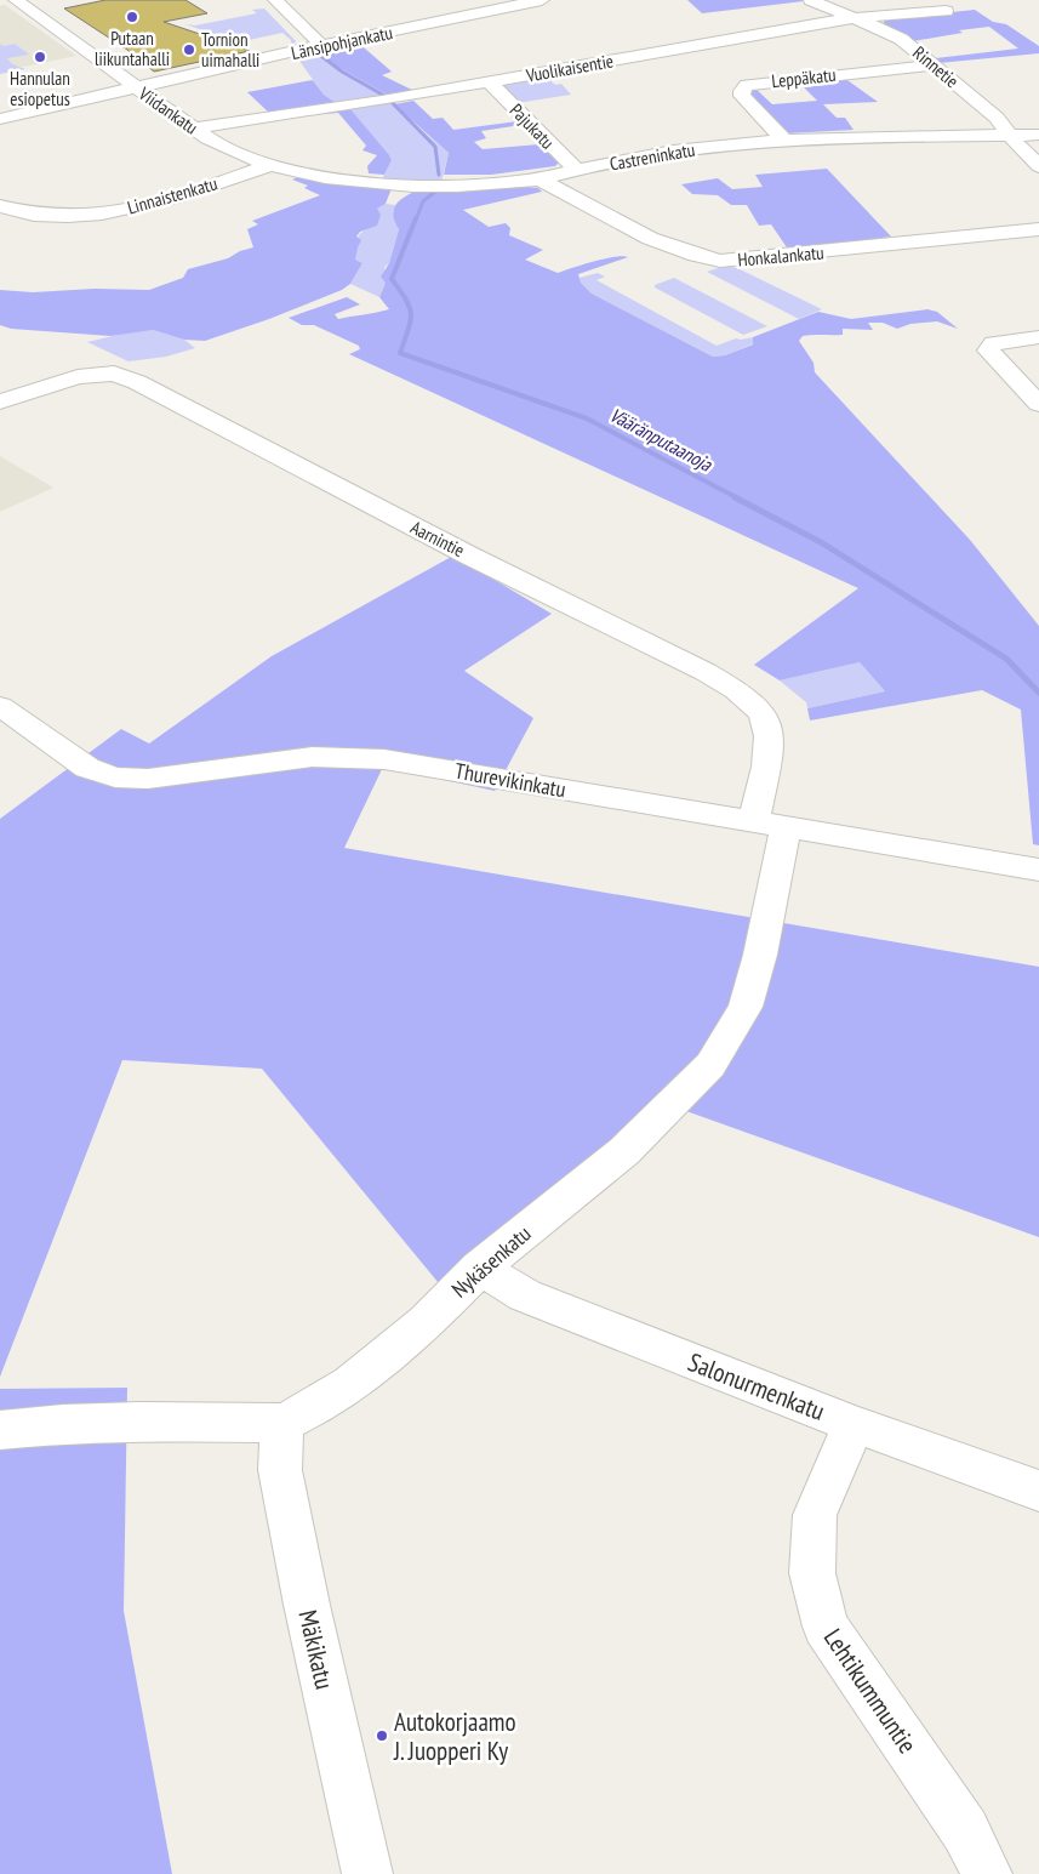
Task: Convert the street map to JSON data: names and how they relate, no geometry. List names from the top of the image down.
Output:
{
  "streets": {
    "street": [
      "Länsipohjankatu",
      "Rinnetie",
      "Vuolikaisentie",
      "Leppäkatu",
      "Viidankatu",
      "Pajukatu",
      "Castreninkatu",
      "Linnaistenkatu",
      "Honkalankatu",
      "Aarnintie",
      "Thurevikinkatu",
      "Nykäsenkatu",
      "Salonurmenkatu",
      "Mäkikatu",
      "Lehtikummuntie"
    ]
  },
  "crossings": [
    ["Länsipohjankatu", "Viidankatu"],
    ["Rinnetie", "Vuolikaisentie"],
    ["Rinnetie", "Leppäkatu"],
    ["Rinnetie", "Castreninkatu"],
    ["Vuolikaisentie", "Viidankatu"],
    ["Vuolikaisentie", "Pajukatu"],
    ["Leppäkatu", "Castreninkatu"],
    ["Viidankatu", "Castreninkatu"],
    ["Viidankatu", "Linnaistenkatu"],
    ["Pajukatu", "Castreninkatu"],
    ["Castreninkatu", "Linnaistenkatu"],
    ["Castreninkatu", "Honkalankatu"],
    ["Aarnintie", "Thurevikinkatu"],
    ["Aarnintie", "Nykäsenkatu"],
    ["Thurevikinkatu", "Nykäsenkatu"],
    ["Nykäsenkatu", "Salonurmenkatu"],
    ["Nykäsenkatu", "Mäkikatu"],
    ["Salonurmenkatu", "Lehtikummuntie"]
  ],
  "water": ["Vääränputaanoja"],
  "places": [
    "Putaan liikuntahalli",
    "Tornion uimahalli",
    "Hannulan esiopetus",
    "Autokorjaamo J. Juopperi Ky"
  ]
}
